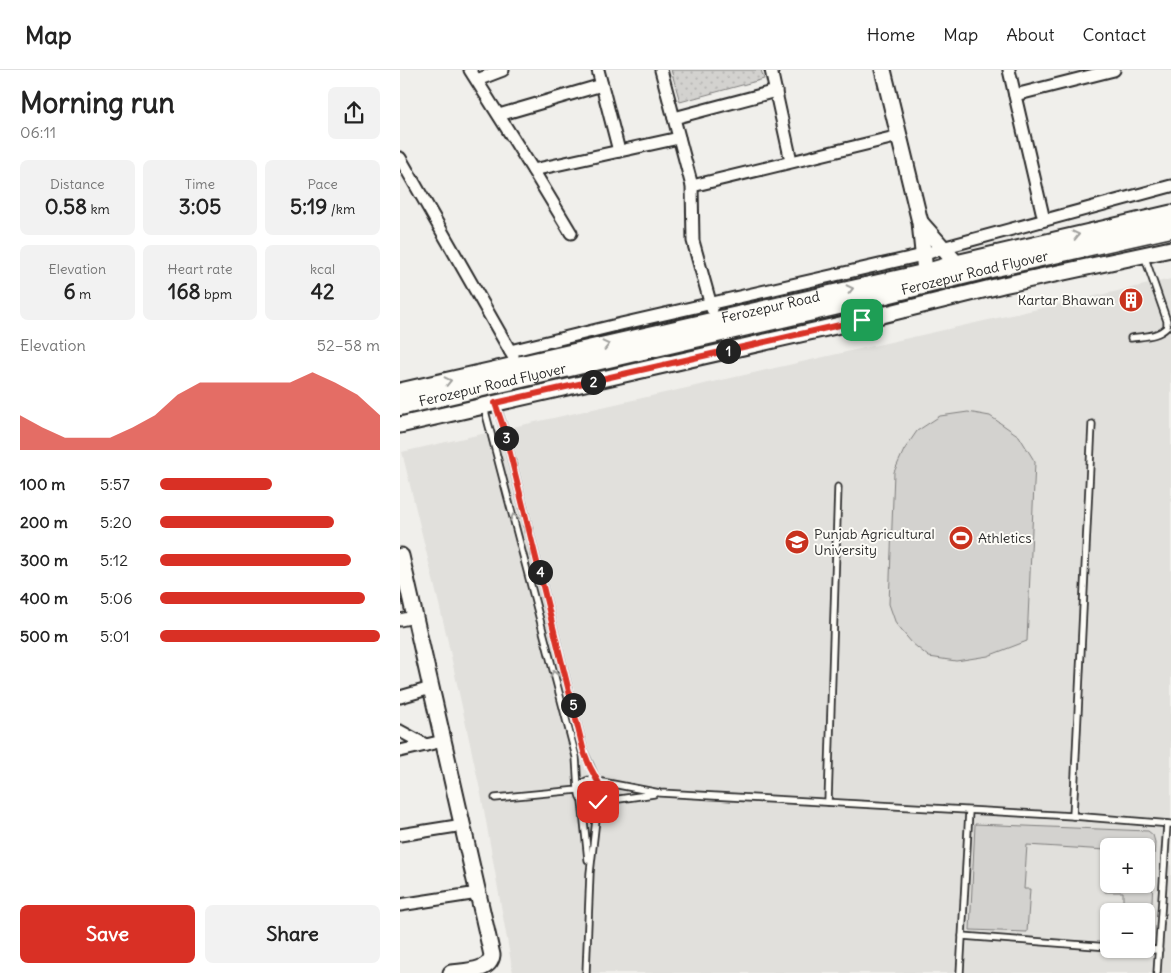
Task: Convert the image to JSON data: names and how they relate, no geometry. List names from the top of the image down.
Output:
{
  "streets": {
    "main road": ["Ferozepur Road Flyover", "Ferozepur Road"]
  },
  "places": {
    "building": ["Kartar Bhawan"],
    "sports": ["Athletics"],
    "school or university": ["Punjab Agricultural University"]
  },
  "page": {
    "header": "Map",
    "nav": [
      "Home",
      "Map",
      "About",
      "Contact"
    ],
    "heading": ["Morning run", "06:11"],
    "stats": [
      ["Distance", "0.58 km"],
      ["Time", "3:05"],
      ["Pace", "5:19 /km"],
      ["Elevation", "6 m"],
      ["Heart rate", "168 bpm"],
      ["kcal", "42"]
    ],
    "chart": ["Elevation", "52–58 m"],
    "pins": [
      "1",
      "2",
      "3",
      "4",
      "5"
    ],
    "list": [
      {
        "name": "100 m",
        "note": "5:57"
      },
      {
        "name": "200 m",
        "note": "5:20"
      },
      {
        "name": "300 m",
        "note": "5:12"
      },
      {
        "name": "400 m",
        "note": "5:06"
      },
      {
        "name": "500 m",
        "note": "5:01"
      }
    ],
    "map_buttons": ["+", "−"],
    "buttons": ["Save", "Share"]
  }
}
